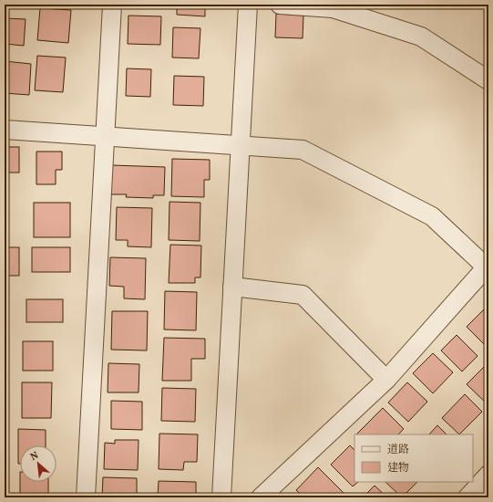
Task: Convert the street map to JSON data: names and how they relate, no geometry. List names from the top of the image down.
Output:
{
  "legend": ["道路", "建物"],
  "north": "top left"
}
